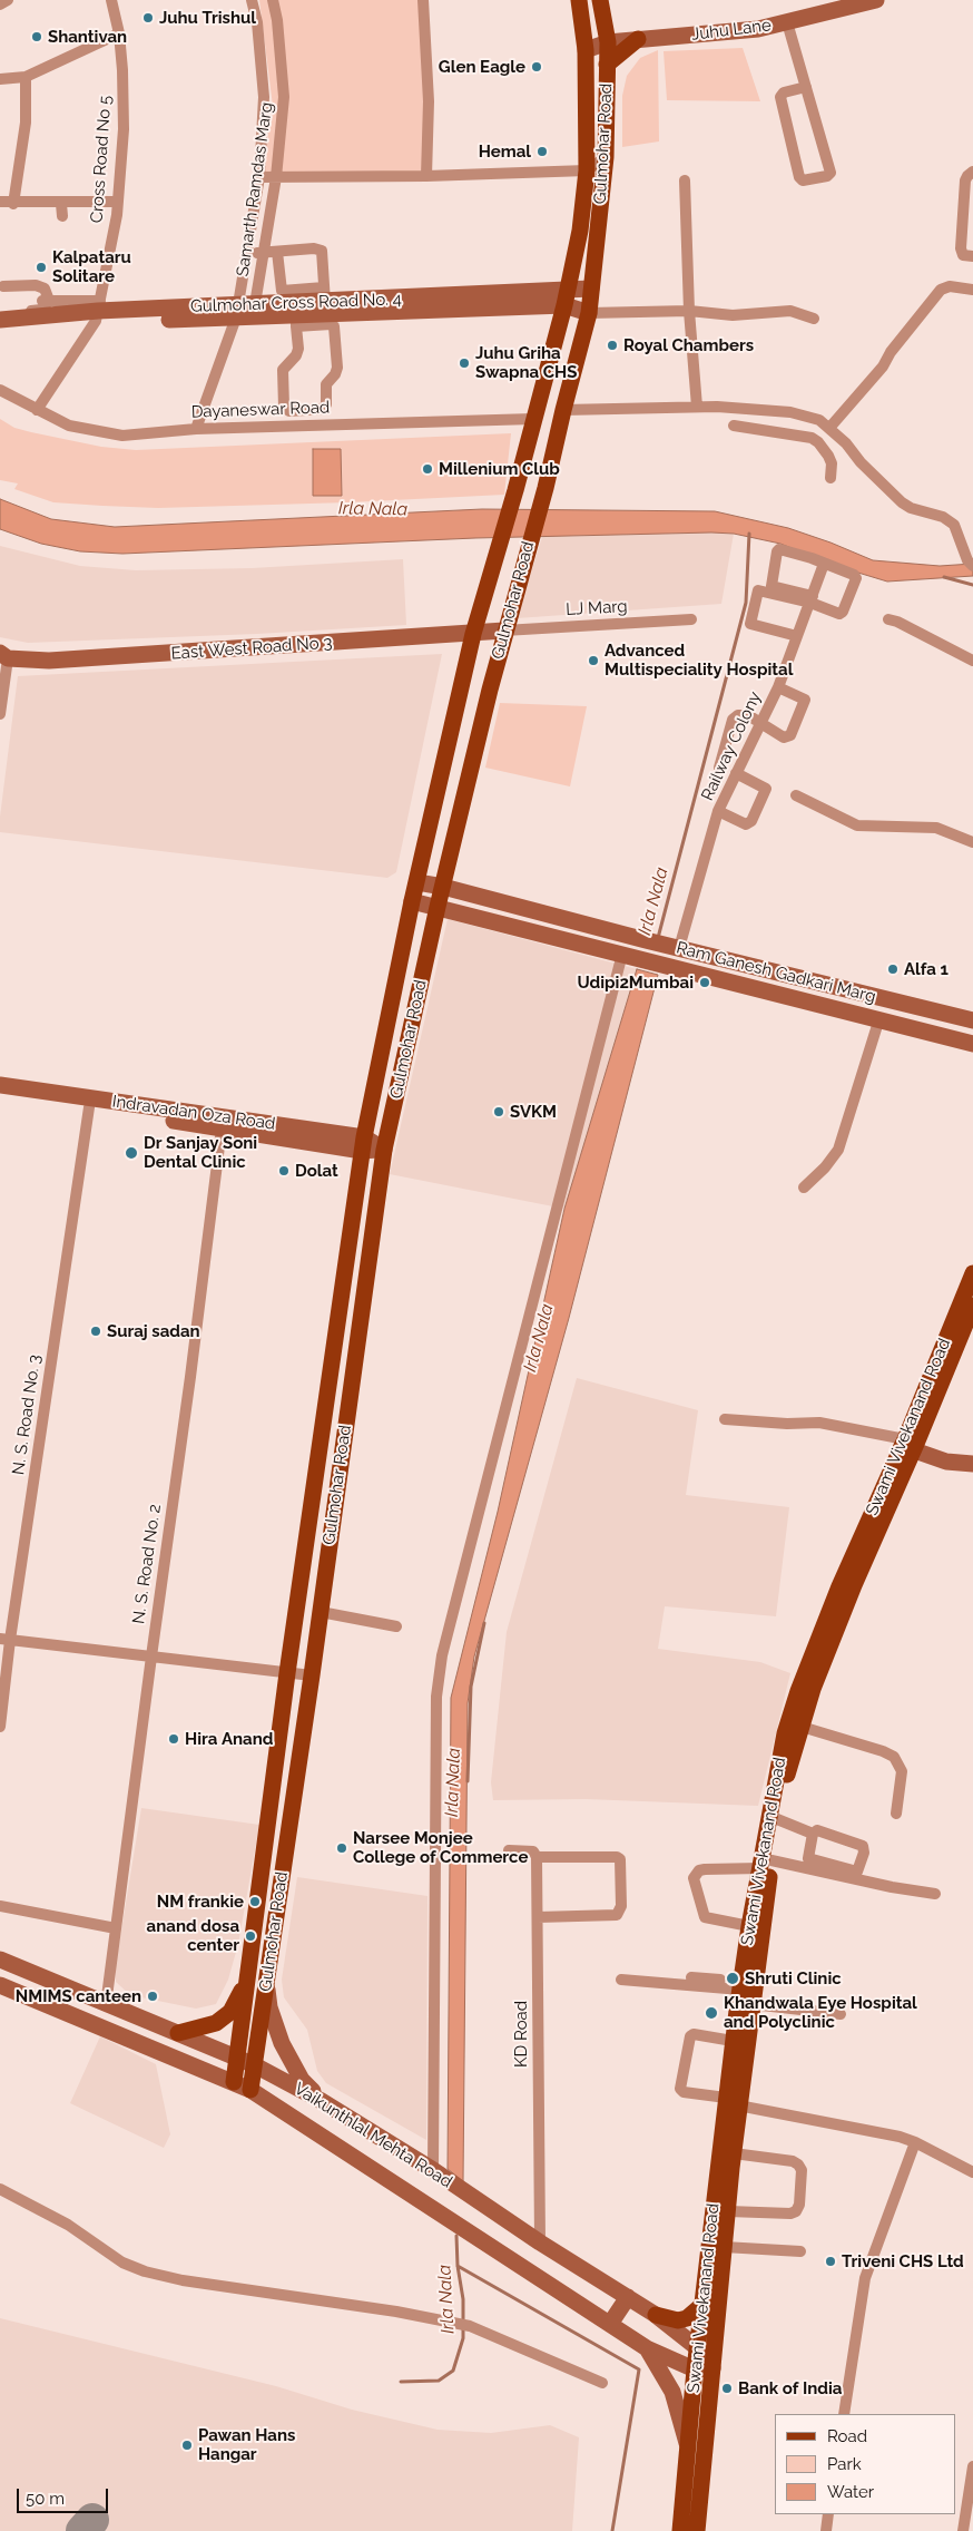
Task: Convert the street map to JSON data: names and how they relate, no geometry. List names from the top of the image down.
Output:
{
  "streets": {
    "main road": ["Gulmohar Road", "Swami Vivekanand Road"],
    "street": [
      "Juhu Lane",
      "Cross Road No 5",
      "Samarth Ramdas Marg",
      "Gulmohar Cross Road No. 4",
      "Dayaneswar Road",
      "LJ Marg",
      "East West Road No 3",
      "Railway Colony",
      "Ram Ganesh Gadkari Marg",
      "Indravadan Oza Road",
      "N. S. Road No. 3",
      "N. S. Road No. 2",
      "KD Road",
      "Vaikunthlal Mehta Road"
    ]
  },
  "crossings": [
    ["Juhu Lane", "Gulmohar Road"],
    ["Gulmohar Road", "Gulmohar Cross Road No. 4"],
    ["Gulmohar Road", "Dayaneswar Road"],
    ["Gulmohar Road", "LJ Marg"],
    ["Gulmohar Road", "East West Road No 3"],
    ["Gulmohar Road", "Ram Ganesh Gadkari Marg"],
    ["Gulmohar Road", "Indravadan Oza Road"],
    ["Gulmohar Road", "Vaikunthlal Mehta Road"],
    ["Cross Road No 5", "Gulmohar Cross Road No. 4"],
    ["Samarth Ramdas Marg", "Gulmohar Cross Road No. 4"],
    ["LJ Marg", "East West Road No 3"],
    ["Railway Colony", "Ram Ganesh Gadkari Marg"],
    ["Indravadan Oza Road", "N. S. Road No. 3"],
    ["Indravadan Oza Road", "N. S. Road No. 2"],
    ["Swami Vivekanand Road", "Vaikunthlal Mehta Road"],
    ["N. S. Road No. 2", "Vaikunthlal Mehta Road"],
    ["KD Road", "Vaikunthlal Mehta Road"]
  ],
  "water": ["Irla Nala"],
  "places": [
    "Juhu Trishul",
    "Shantivan",
    "Glen Eagle",
    "Hemal",
    "Kalpataru Solitare",
    "Royal Chambers",
    "Juhu Griha Swapna CHS",
    "Millenium Club",
    "Advanced Multispeciality Hospital",
    "Alfa 1",
    "Udipi2Mumbai",
    "SVKM",
    "Dr Sanjay Soni Dental Clinic",
    "Dolat",
    "Suraj sadan",
    "Hira Anand",
    "Narsee Monjee College of Commerce",
    "NM frankie",
    "anand dosa center",
    "Shruti Clinic",
    "NMIMS canteen",
    "Khandwala Eye Hospital and Polyclinic",
    "Triveni CHS Ltd",
    "Bank of India",
    "Pawan Hans Hangar"
  ],
  "legend": ["Road", "Park", "Water"],
  "scale_bar": "50 m"
}
